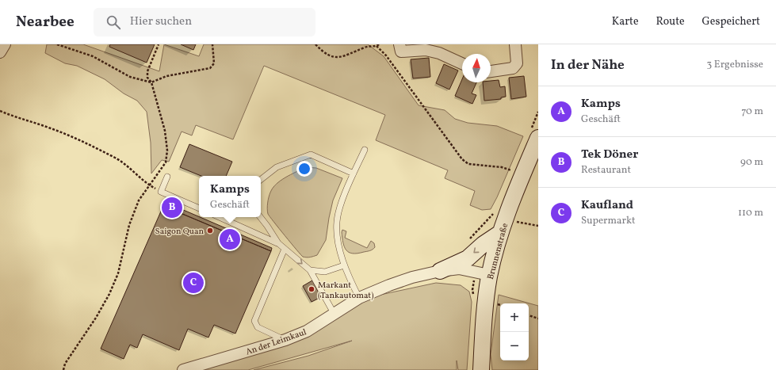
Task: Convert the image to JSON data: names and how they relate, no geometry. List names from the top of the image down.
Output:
{
  "streets": {
    "main road": ["Brunnenstraße"],
    "street": ["An der Leimkaul"]
  },
  "crossings": [
    ["Brunnenstraße", "An der Leimkaul"]
  ],
  "places": ["Saigon Quan", "Markant (Tankautomat)"],
  "north": "top",
  "page": {
    "header": "Nearbee",
    "search": "Hier suchen",
    "nav": ["Karte", "Route", "Gespeichert"],
    "heading": ["In der Nähe", "3 Ergebnisse"],
    "list": [
      {
        "mark": "A",
        "name": "Kamps",
        "note": "Geschäft",
        "value": "70 m"
      },
      {
        "mark": "B",
        "name": "Tek Döner",
        "note": "Restaurant",
        "value": "90 m"
      },
      {
        "mark": "C",
        "name": "Kaufland",
        "note": "Supermarkt",
        "value": "110 m"
      }
    ],
    "popup": ["Kamps", "Geschäft"],
    "pins": ["B", "A", "C"],
    "map_buttons": ["+", "−"]
  }
}
